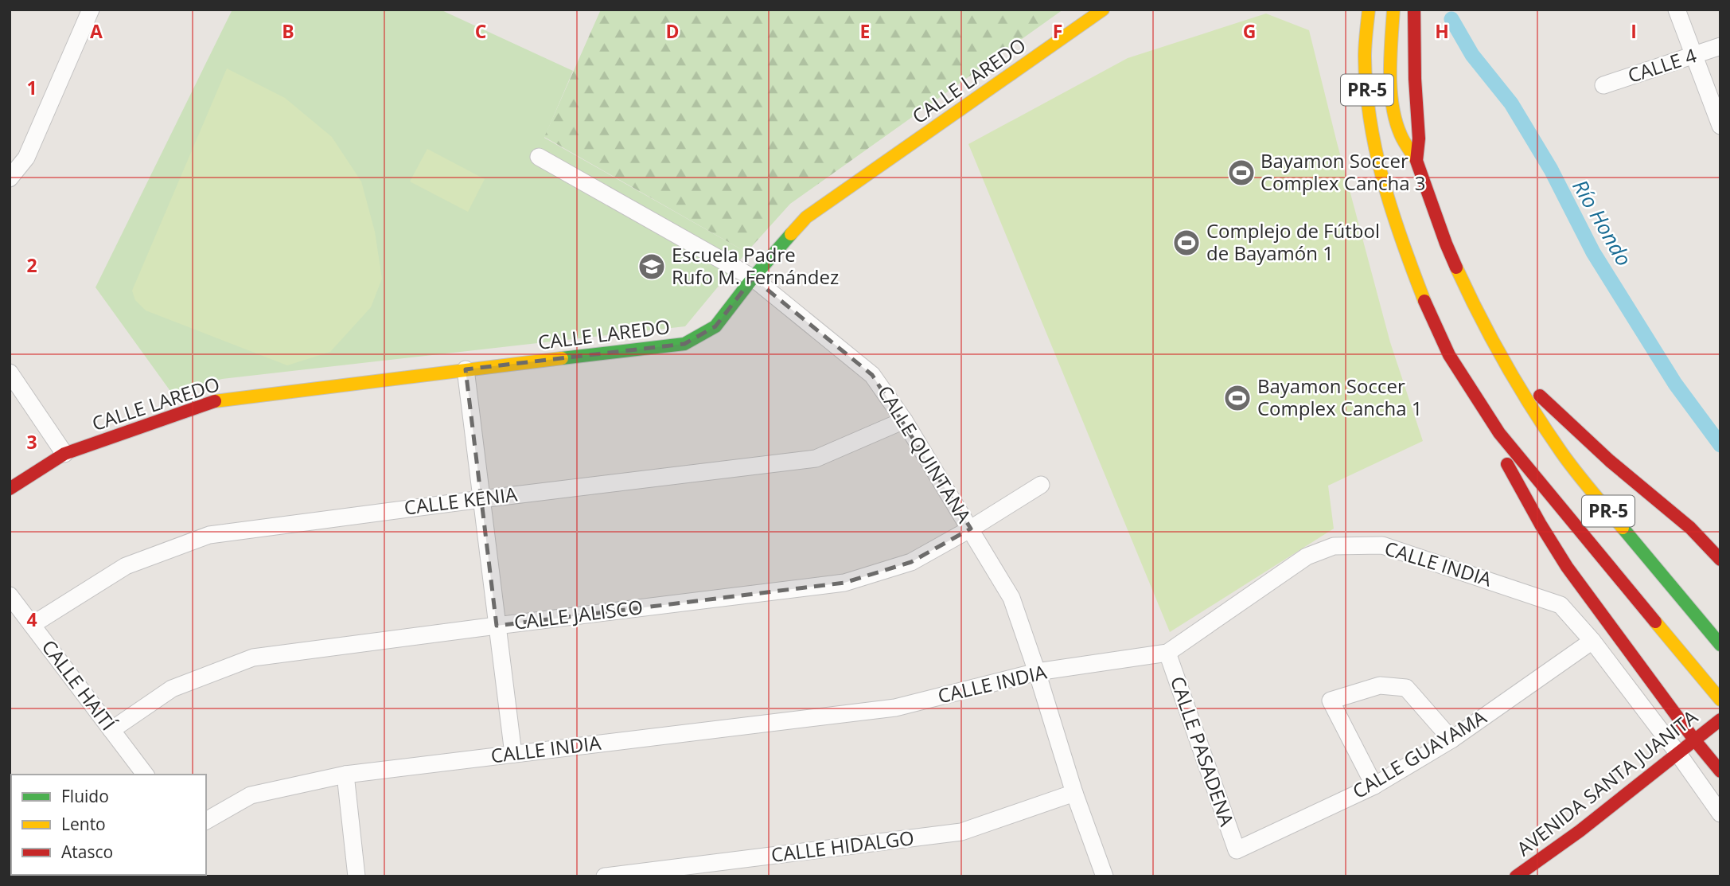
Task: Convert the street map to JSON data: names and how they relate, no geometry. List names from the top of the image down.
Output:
{
  "streets": {
    "main road": ["CALLE LAREDO", "PR-5", "AVENIDA SANTA JUANITA"],
    "street": [
      "CALLE 4",
      "CALLE QUINTANA",
      "CALLE KENIA",
      "CALLE INDIA",
      "CALLE JALISCO",
      "CALLE HAITÍ",
      "CALLE PASADENA",
      "CALLE GUAYAMA",
      "CALLE HIDALGO"
    ]
  },
  "crossings": [
    ["CALLE LAREDO", "CALLE QUINTANA"],
    ["CALLE QUINTANA", "CALLE KENIA"],
    ["CALLE QUINTANA", "CALLE INDIA"],
    ["CALLE QUINTANA", "CALLE JALISCO"],
    ["CALLE QUINTANA", "CALLE HIDALGO"],
    ["CALLE KENIA", "CALLE HAITÍ"],
    ["CALLE INDIA", "CALLE PASADENA"],
    ["CALLE INDIA", "CALLE GUAYAMA"],
    ["CALLE INDIA", "AVENIDA SANTA JUANITA"],
    ["CALLE JALISCO", "CALLE HAITÍ"],
    ["CALLE PASADENA", "CALLE GUAYAMA"]
  ],
  "water": ["Río Hondo"],
  "places": {
    "sports": ["Bayamon Soccer Complex Cancha 3", "Complejo de Fútbol de Bayamón 1", "Bayamon Soccer Complex Cancha 1"],
    "school or university": ["Escuela Padre Rufo M. Fernández"]
  },
  "legend": ["Fluido", "Lento", "Atasco"],
  "grid": {
    "columns": [
      "A",
      "B",
      "C",
      "D",
      "E",
      "F",
      "G",
      "H",
      "I"
    ],
    "rows": [
      "1",
      "2",
      "3",
      "4"
    ]
  }
}
